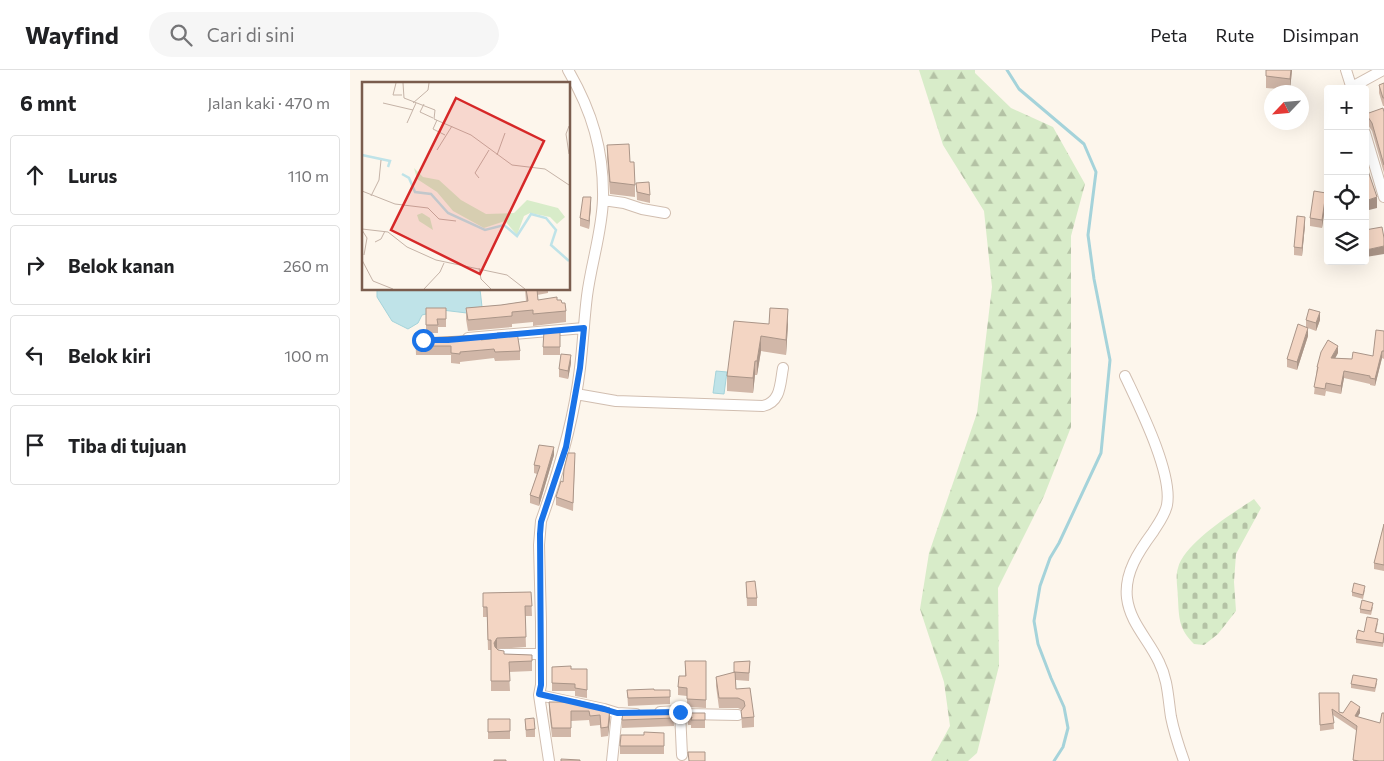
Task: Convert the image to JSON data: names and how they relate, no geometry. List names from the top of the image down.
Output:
{
  "north": "bottom left",
  "page": {
    "header": "Wayfind",
    "search": "Cari di sini",
    "nav": ["Peta", "Rute", "Disimpan"],
    "heading": ["6 mnt", "Jalan kaki · 470 m"],
    "map_buttons": ["+", "−"],
    "list": [
      ["Lurus", "110 m"],
      ["Belok kanan", "260 m"],
      ["Belok kiri", "100 m"],
      "Tiba di tujuan"
    ]
  }
}
